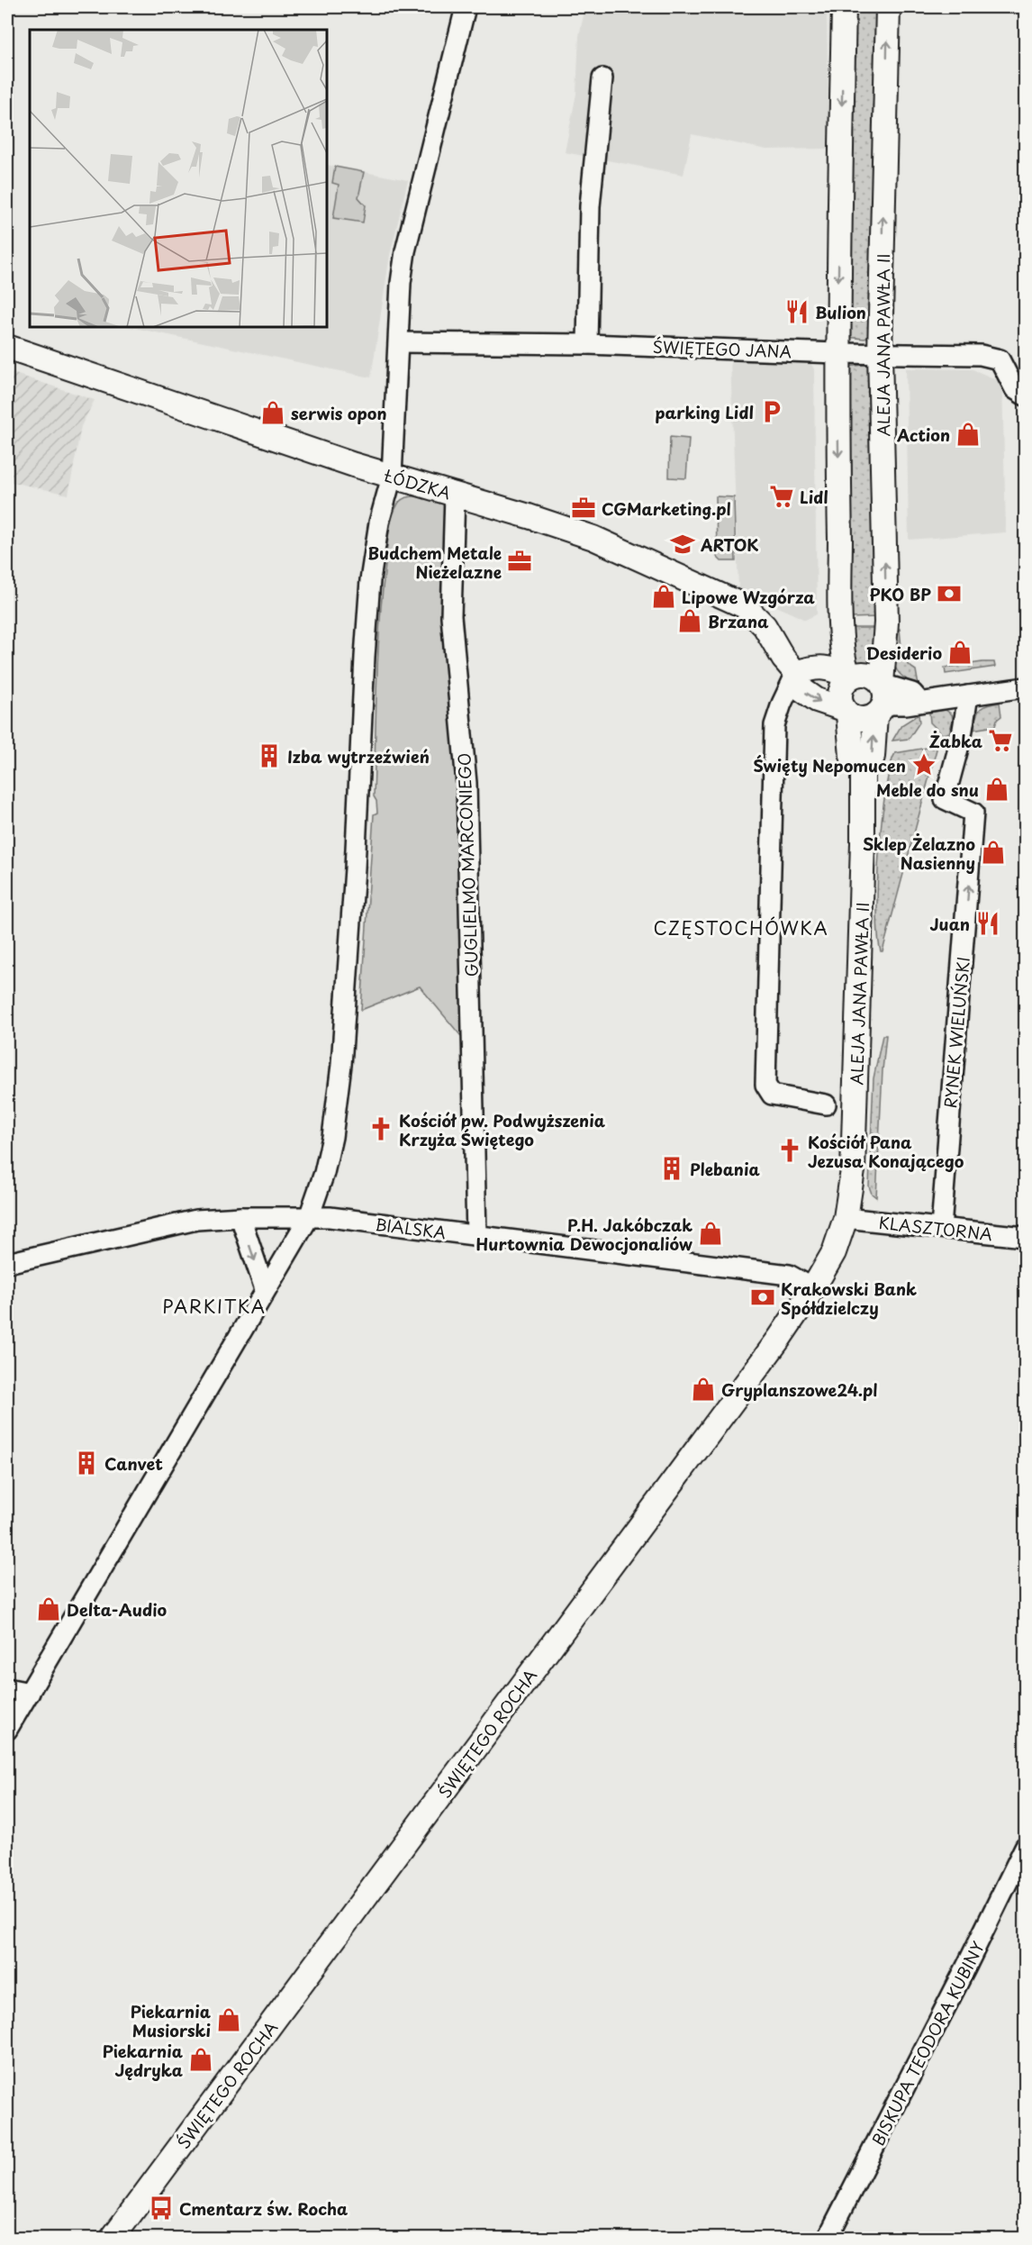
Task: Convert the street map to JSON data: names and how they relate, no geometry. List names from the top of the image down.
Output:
{
  "streets": {
    "street": [
      "ALEJA JANA PAWŁA II",
      "ŚWIĘTEGO JANA",
      "ŁÓDZKA",
      "GUGLIELMO MARCONIEGO",
      "RYNEK WIELUŃSKI",
      "BIALSKA",
      "KLASZTORNA",
      "ŚWIĘTEGO ROCHA",
      "BISKUPA TEODORA KUBINY"
    ]
  },
  "crossings": [
    ["ALEJA JANA PAWŁA II", "ŚWIĘTEGO JANA"],
    ["ALEJA JANA PAWŁA II", "ŁÓDZKA"],
    ["ALEJA JANA PAWŁA II", "KLASZTORNA"],
    ["ALEJA JANA PAWŁA II", "ŚWIĘTEGO ROCHA"],
    ["ŁÓDZKA", "GUGLIELMO MARCONIEGO"],
    ["GUGLIELMO MARCONIEGO", "BIALSKA"],
    ["RYNEK WIELUŃSKI", "KLASZTORNA"],
    ["BIALSKA", "ŚWIĘTEGO ROCHA"],
    ["KLASZTORNA", "ŚWIĘTEGO ROCHA"]
  ],
  "one_way": ["RYNEK WIELUŃSKI"],
  "districts": ["CZĘSTOCHÓWKA", "PARKITKA"],
  "places": {
    "restaurant": ["Bulion", "Juan"],
    "parking": ["parking Lidl"],
    "shop": [
      "serwis opon",
      "Action",
      "Lipowe Wzgórza",
      "Brzana",
      "Desiderio",
      "Meble do snu",
      "Sklep Żelazno Nasienny",
      "P.H. Jakóbczak Hurtownia Dewocjonaliów",
      "Gryplanszowe24.pl",
      "Delta-Audio",
      "Piekarnia Musiorski",
      "Piekarnia Jędryka"
    ],
    "supermarket": ["Lidl", "Żabka"],
    "office": ["CGMarketing.pl", "Budchem Metale Nieżelazne"],
    "school or university": ["ARTOK"],
    "bank": ["PKO BP", "Krakowski Bank Spółdzielczy"],
    "building": ["Izba wytrzeźwień", "Plebania", "Canvet"],
    "place": ["Święty Nepomucen"],
    "church": ["Kościół pw. Podwyższenia Krzyża Świętego", "Kościół Pana Jezusa Konającego"],
    "bus stop": ["Cmentarz św. Rocha"]
  }
}
